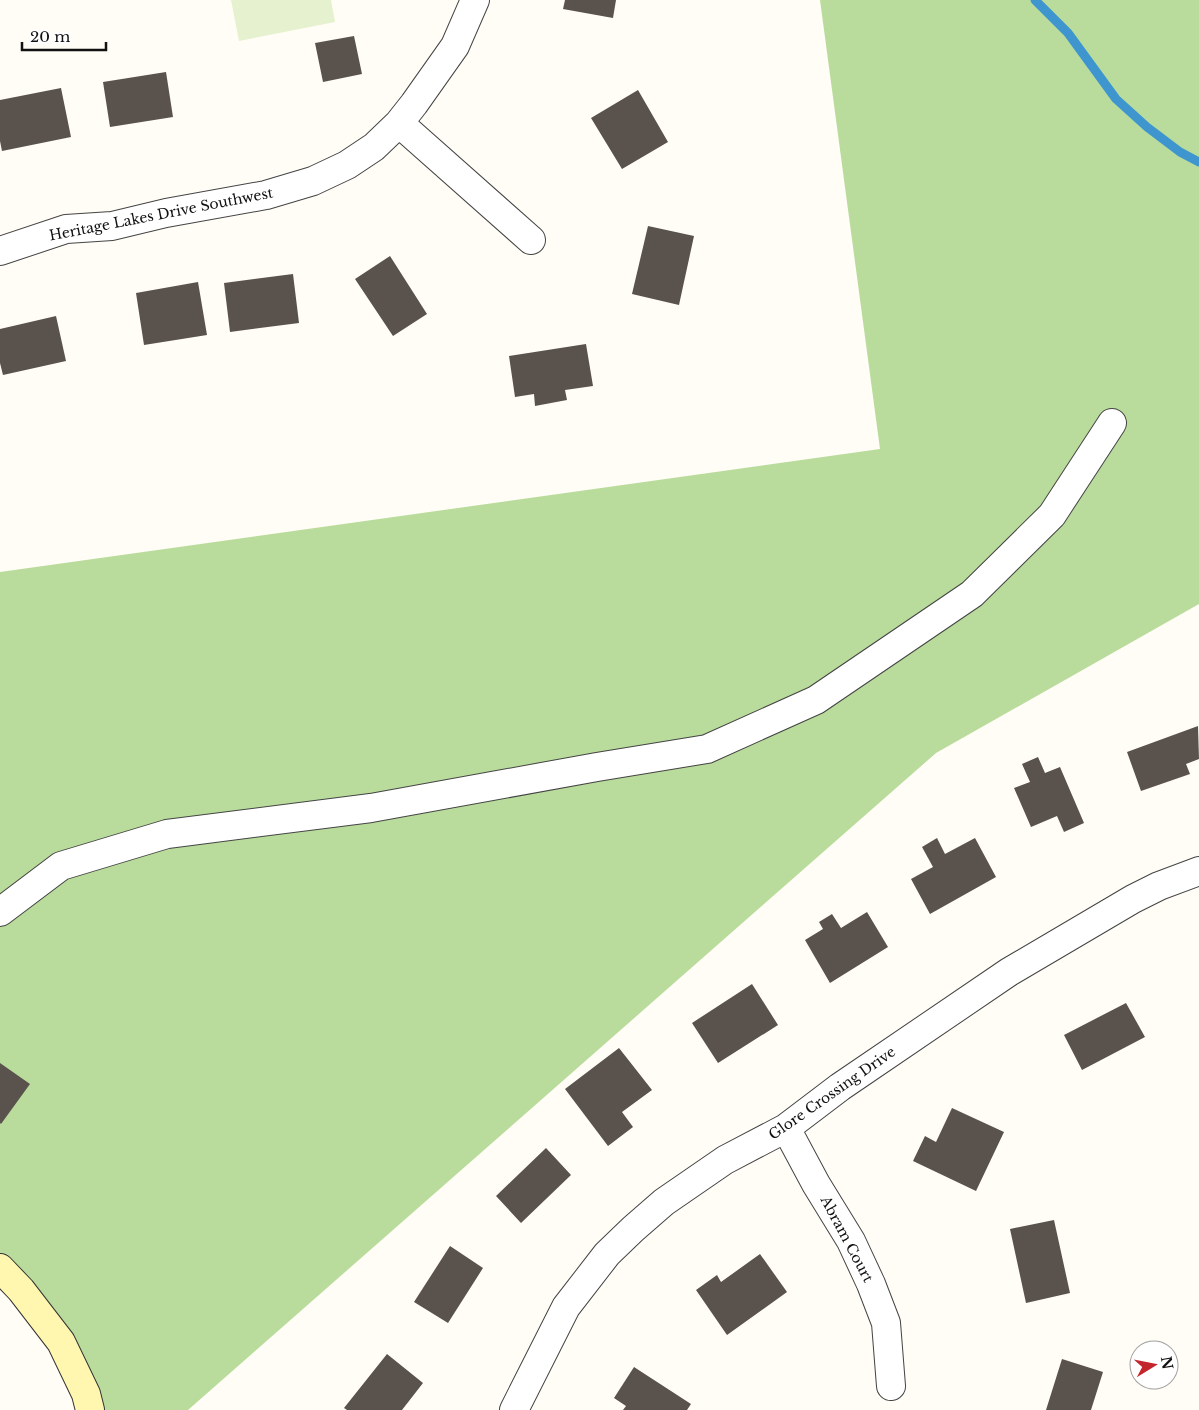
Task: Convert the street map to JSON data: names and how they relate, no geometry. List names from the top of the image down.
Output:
{
  "streets": {
    "street": ["Heritage Lakes Drive Southwest", "Glore Crossing Drive", "Abram Court"]
  },
  "crossings": [
    ["Glore Crossing Drive", "Abram Court"]
  ],
  "scale_bar": "20 m",
  "north": "right"
}
